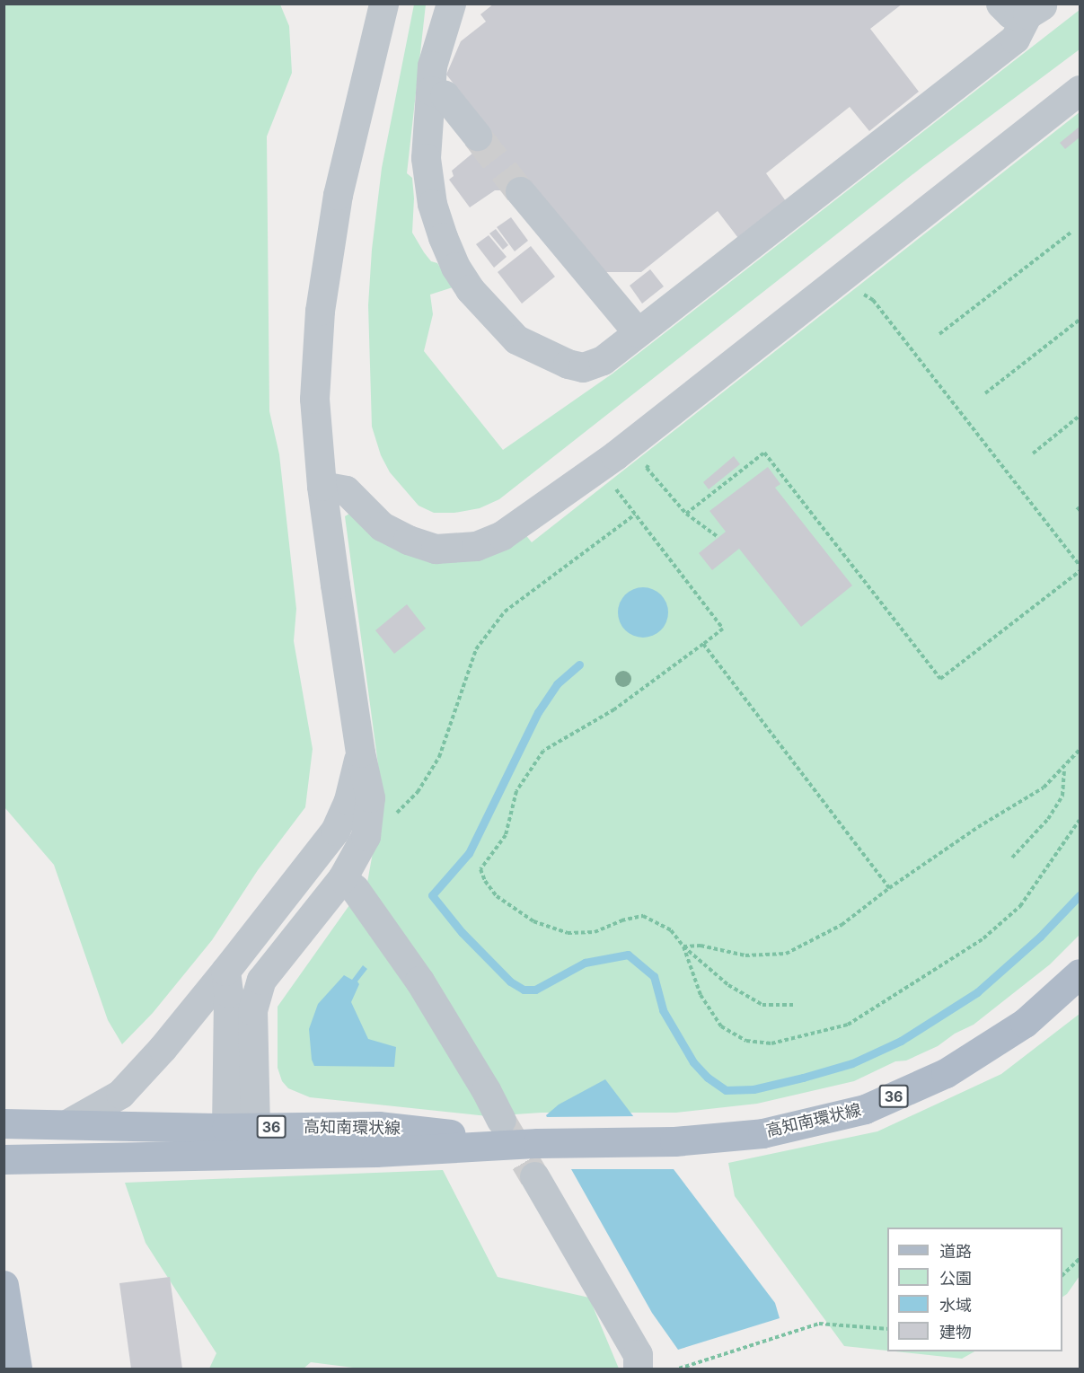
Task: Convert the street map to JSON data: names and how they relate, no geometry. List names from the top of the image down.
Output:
{
  "streets": {
    "main road": ["36", "高知南環状線"]
  },
  "legend": [
    "道路",
    "公園",
    "水域",
    "建物"
  ]
}
